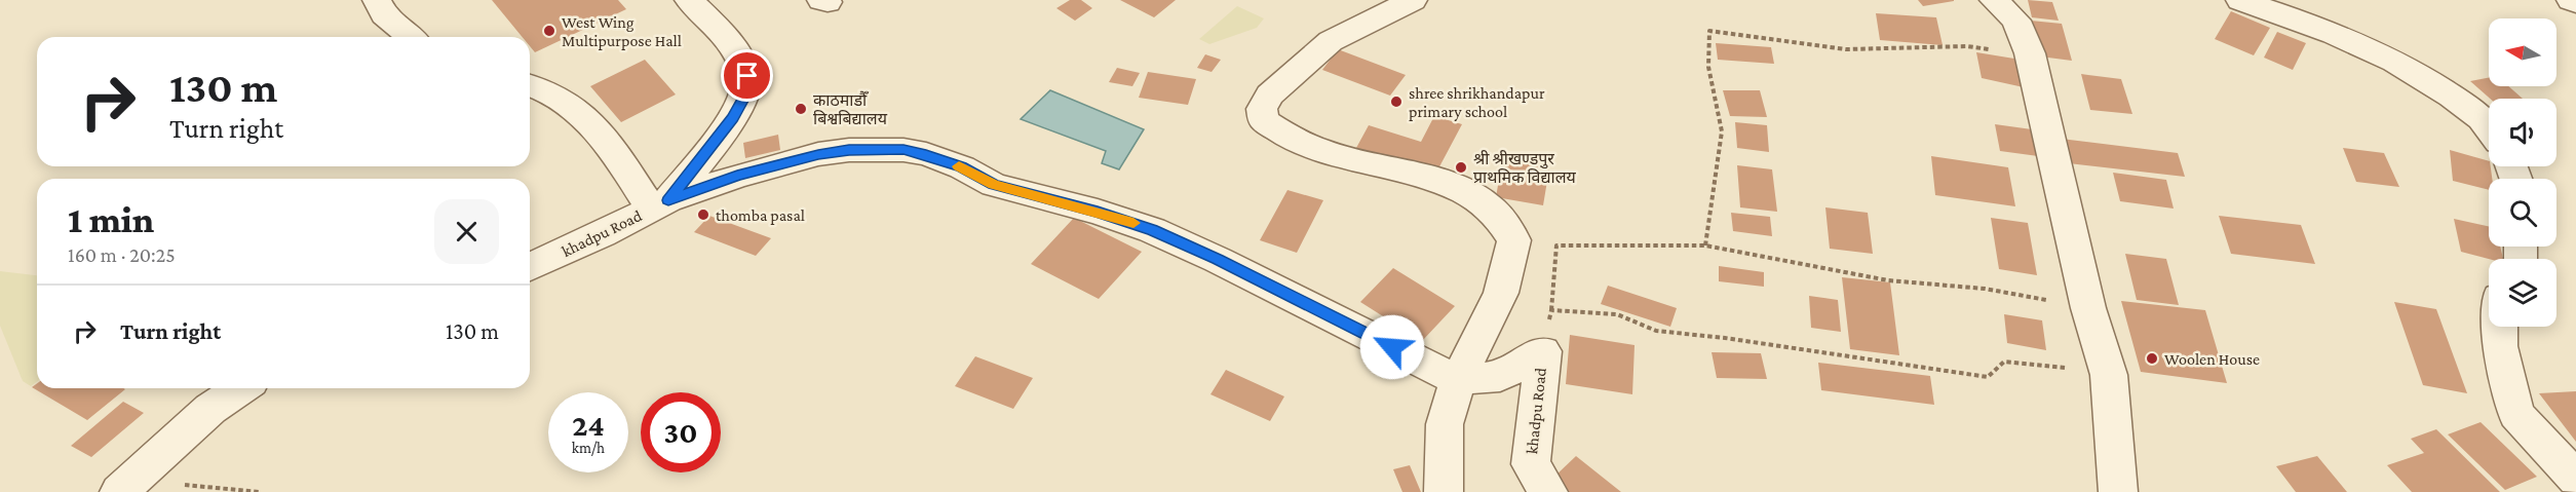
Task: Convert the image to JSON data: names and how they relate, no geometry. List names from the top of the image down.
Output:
{
  "streets": {
    "street": ["khadpu Road"]
  },
  "places": [
    "West Wing Multipurpose Hall",
    "shree shrikhandapur primary school",
    "काठमाडौँ बिश्वबिद्यालय",
    "श्री श्रीखण्डपुर प्राथमिक विद्यालय",
    "thomba pasal",
    "Woolen House"
  ],
  "north": "left",
  "page": {
    "turn": ["130 m", "Turn right"],
    "heading": ["1 min", "160 m · 20:25"],
    "list": [
      {
        "name": "Turn right",
        "value": "130 m"
      }
    ],
    "speed": "24 km/h",
    "limit": "30"
  }
}
